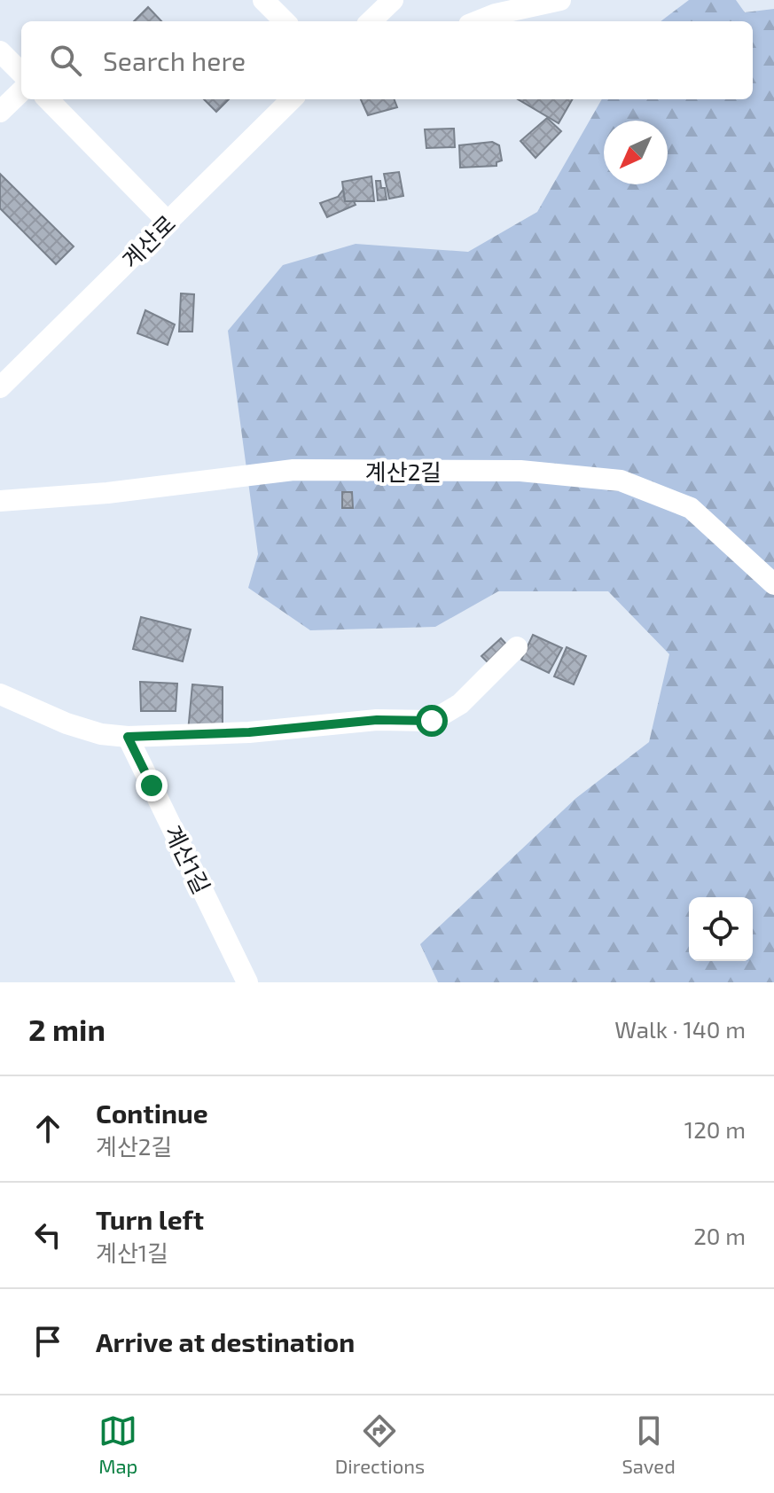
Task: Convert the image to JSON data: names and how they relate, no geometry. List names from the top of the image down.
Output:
{
  "streets": {
    "street": ["계산로", "계산2길", "계산1길"]
  },
  "north": "bottom left",
  "page": {
    "search": "Search here",
    "heading": ["2 min", "Walk · 140 m"],
    "list": [
      ["Continue", "계산2길", "120 m"],
      ["Turn left", "계산1길", "20 m"],
      "Arrive at destination"
    ],
    "nav": ["Map", "Directions", "Saved"]
  }
}
